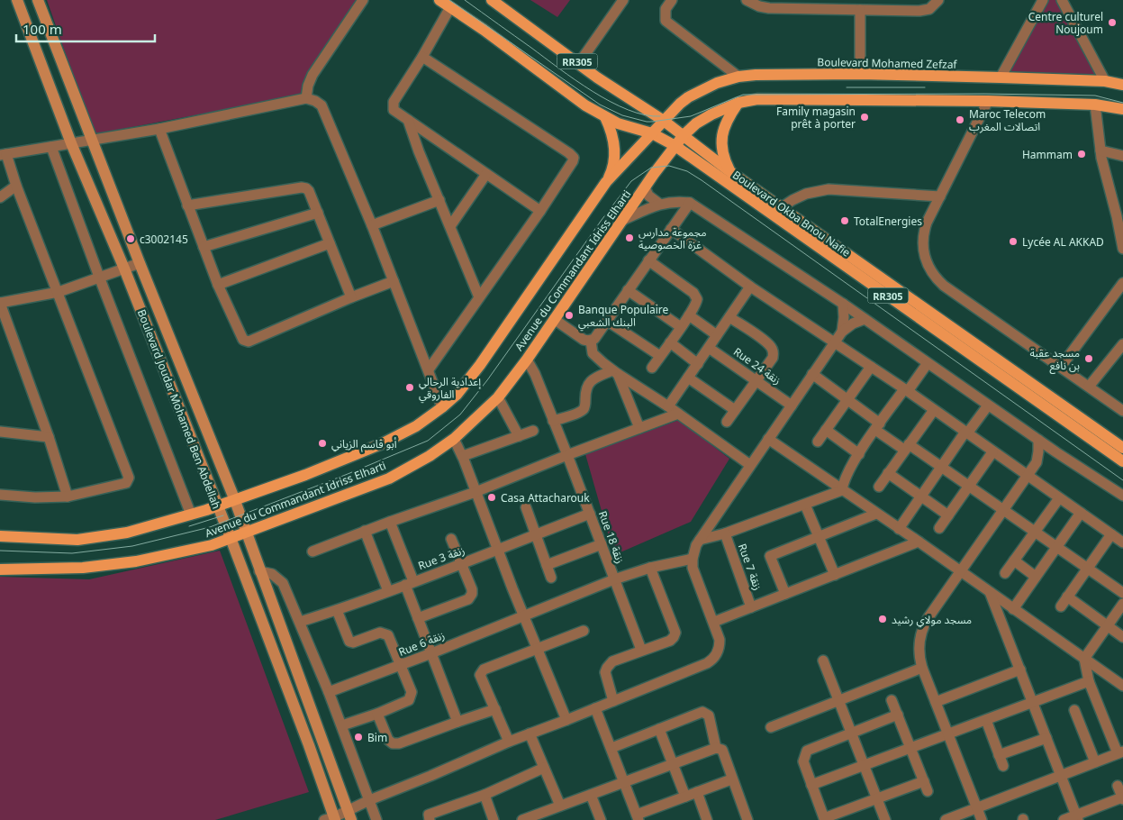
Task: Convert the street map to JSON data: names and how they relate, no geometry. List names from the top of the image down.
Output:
{
  "streets": {
    "main road": [
      "RR305",
      "Boulevard Mohamed Zefzaf",
      "Boulevard Okba Bnou Nafie",
      "Avenue du Commandant Idriss Elharti",
      "Boulevard Joudar Mohamed Ben Abdellah"
    ],
    "street": [
      "Rue 24 زنقة",
      "Rue 18 زنقة",
      "Rue 3 زنقة",
      "Rue 7 زنقة",
      "Rue 6 زنقة"
    ]
  },
  "crossings": [
    ["Boulevard Mohamed Zefzaf", "Boulevard Okba Bnou Nafie"],
    ["Boulevard Mohamed Zefzaf", "Avenue du Commandant Idriss Elharti"],
    ["Boulevard Okba Bnou Nafie", "Avenue du Commandant Idriss Elharti"],
    ["Avenue du Commandant Idriss Elharti", "Boulevard Joudar Mohamed Ben Abdellah"],
    ["Avenue du Commandant Idriss Elharti", "Rue 18 زنقة"],
    ["Rue 18 زنقة", "Rue 3 زنقة"],
    ["Rue 18 زنقة", "Rue 6 زنقة"]
  ],
  "places": [
    "Centre culturel Noujoum",
    "Family magasin prêt à porter",
    "Maroc Telecom اتصالات المغرب",
    "Hammam",
    "TotalEnergies",
    "مجموعة مدارس غزة الخصوصية",
    "c3002145",
    "Lycée AL AKKAD",
    "Banque Populaire البنك الشعبي",
    "مسجد عقبة بن نافع",
    "إعدادية الرحالي الفاروقي",
    "أبو قاسم الزياني",
    "Casa Attacharouk",
    "مسجد مولاي رشيد",
    "Bim"
  ],
  "scale_bar": "100 m"
}
